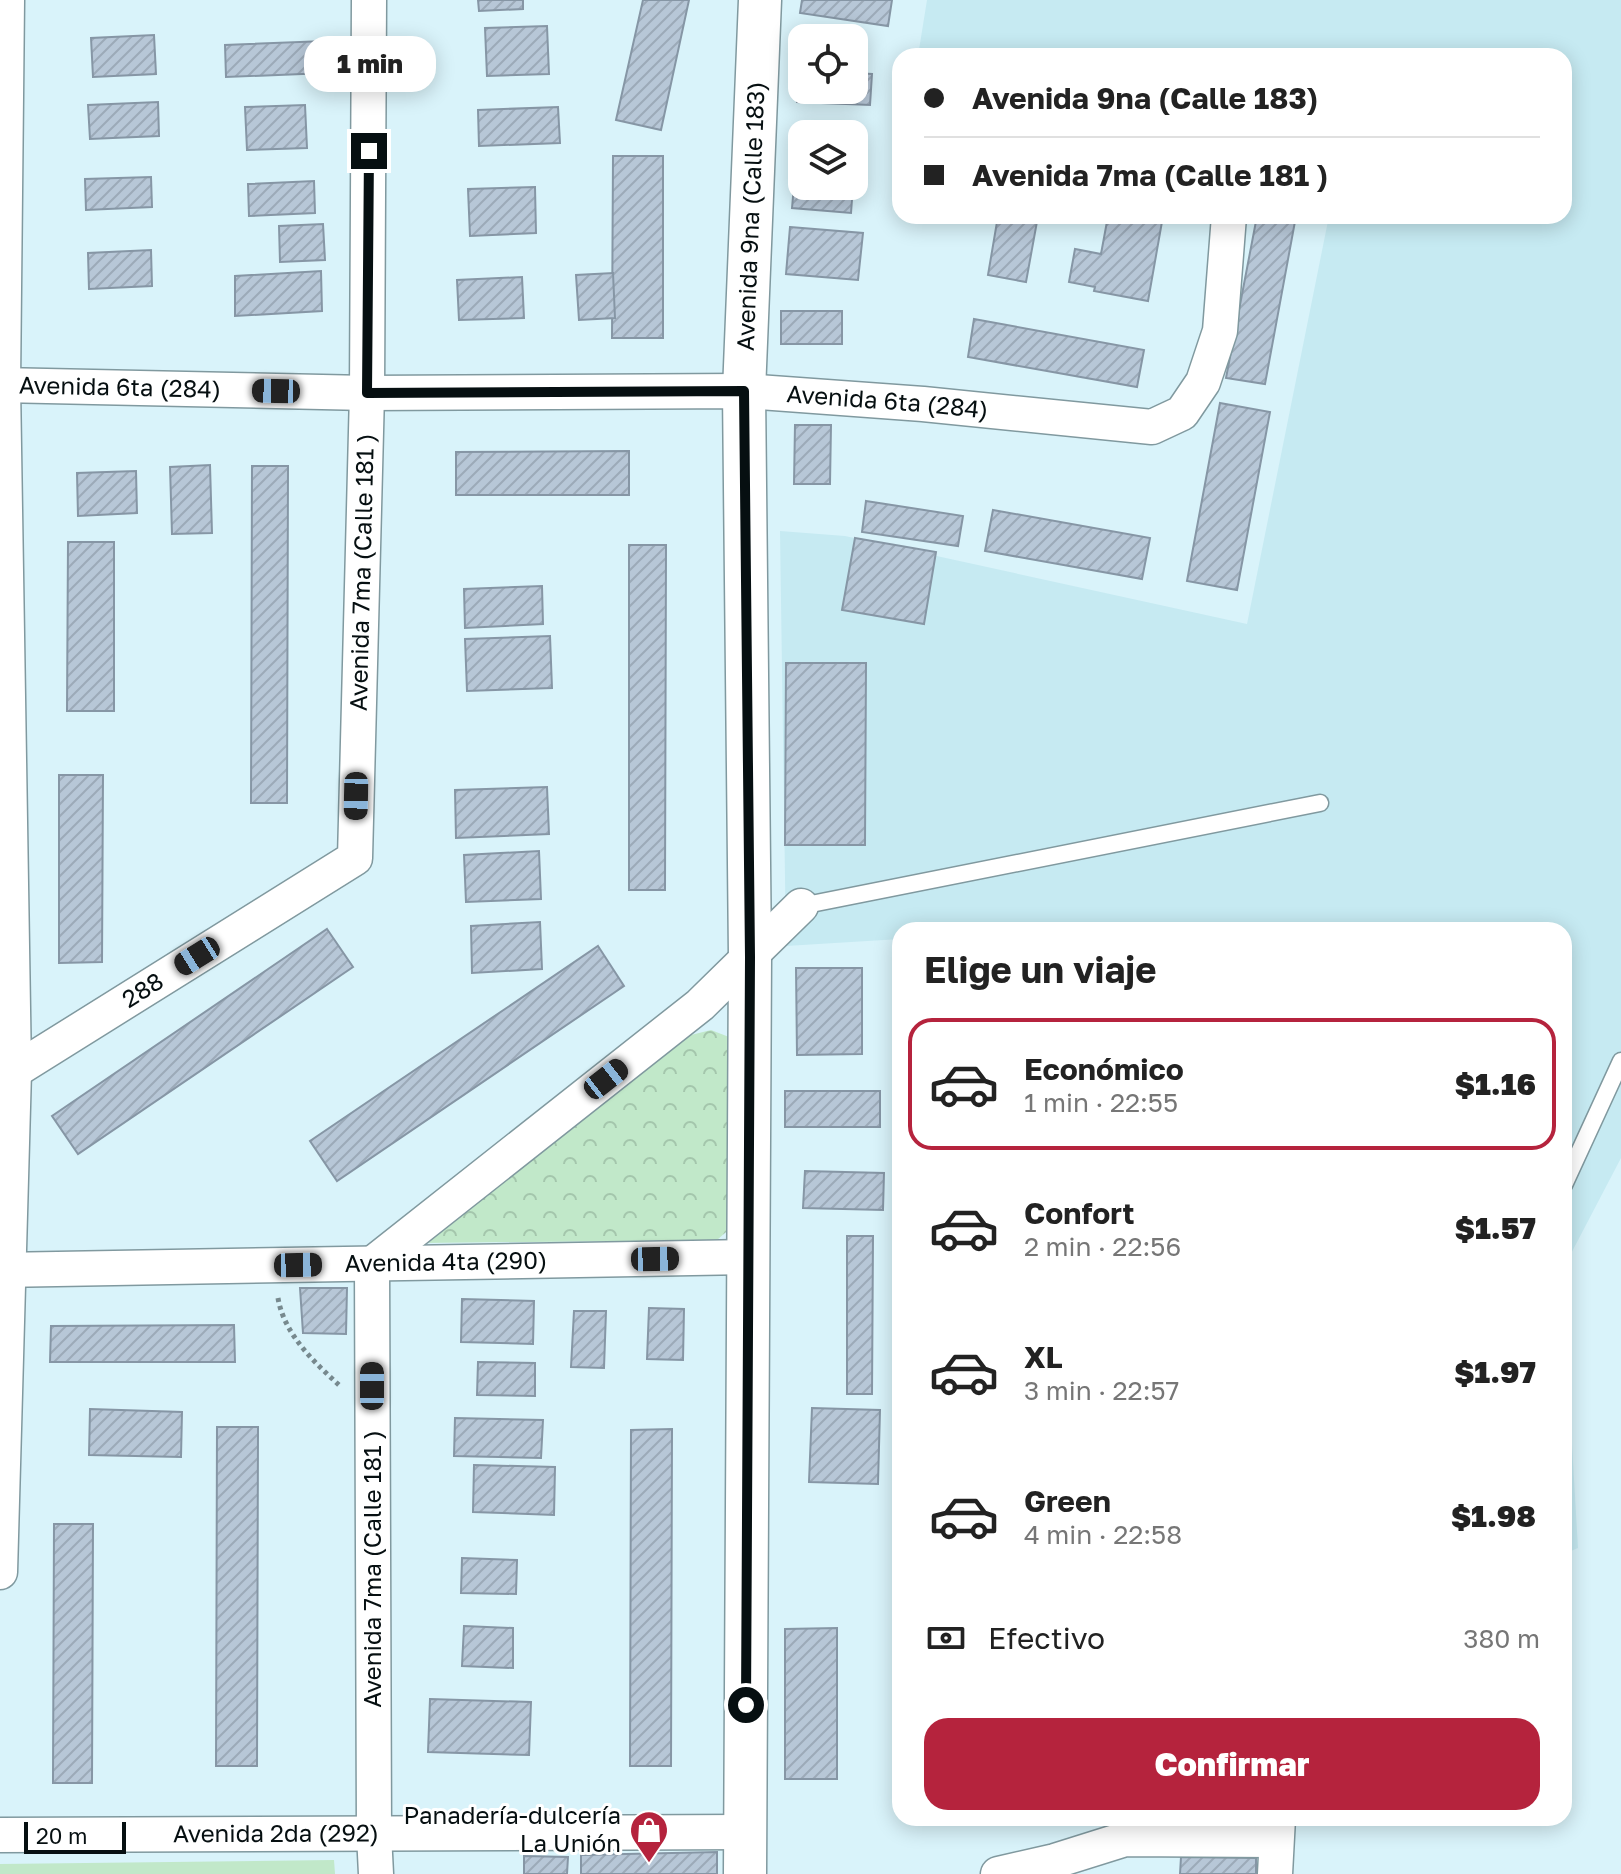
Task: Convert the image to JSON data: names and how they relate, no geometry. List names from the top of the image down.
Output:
{
  "streets": {
    "street": [
      "Avenida 9na (Calle 183)",
      "Avenida 6ta (284)",
      "Avenida 7ma (Calle 181 )",
      "288",
      "Avenida 4ta (290)",
      "Avenida 2da (292)"
    ]
  },
  "crossings": [
    ["Avenida 9na (Calle 183)", "Avenida 6ta (284)"],
    ["Avenida 9na (Calle 183)", "Avenida 4ta (290)"],
    ["Avenida 9na (Calle 183)", "Avenida 2da (292)"],
    ["Avenida 6ta (284)", "Avenida 7ma (Calle 181 )"],
    ["Avenida 7ma (Calle 181 )", "288"],
    ["Avenida 7ma (Calle 181 )", "Avenida 4ta (290)"],
    ["Avenida 7ma (Calle 181 )", "Avenida 2da (292)"]
  ],
  "places": {
    "shop": ["Panadería-dulcería La Unión"]
  },
  "scale_bar": "20 m",
  "page": {
    "bubble": "1 min",
    "banner": ["Avenida 9na (Calle 183)", "Avenida 7ma (Calle 181 )"],
    "heading": "Elige un viaje",
    "list": [
      {
        "name": "Económico",
        "note": "1 min · 22:55",
        "value": "$1.16"
      },
      {
        "name": "Confort",
        "note": "2 min · 22:56",
        "value": "$1.57"
      },
      {
        "name": "XL",
        "note": "3 min · 22:57",
        "value": "$1.97"
      },
      {
        "name": "Green",
        "note": "4 min · 22:58",
        "value": "$1.98"
      }
    ],
    "pay": ["Efectivo", "380 m"],
    "buttons": "Confirmar",
    "scale": "20 m"
  }
}
